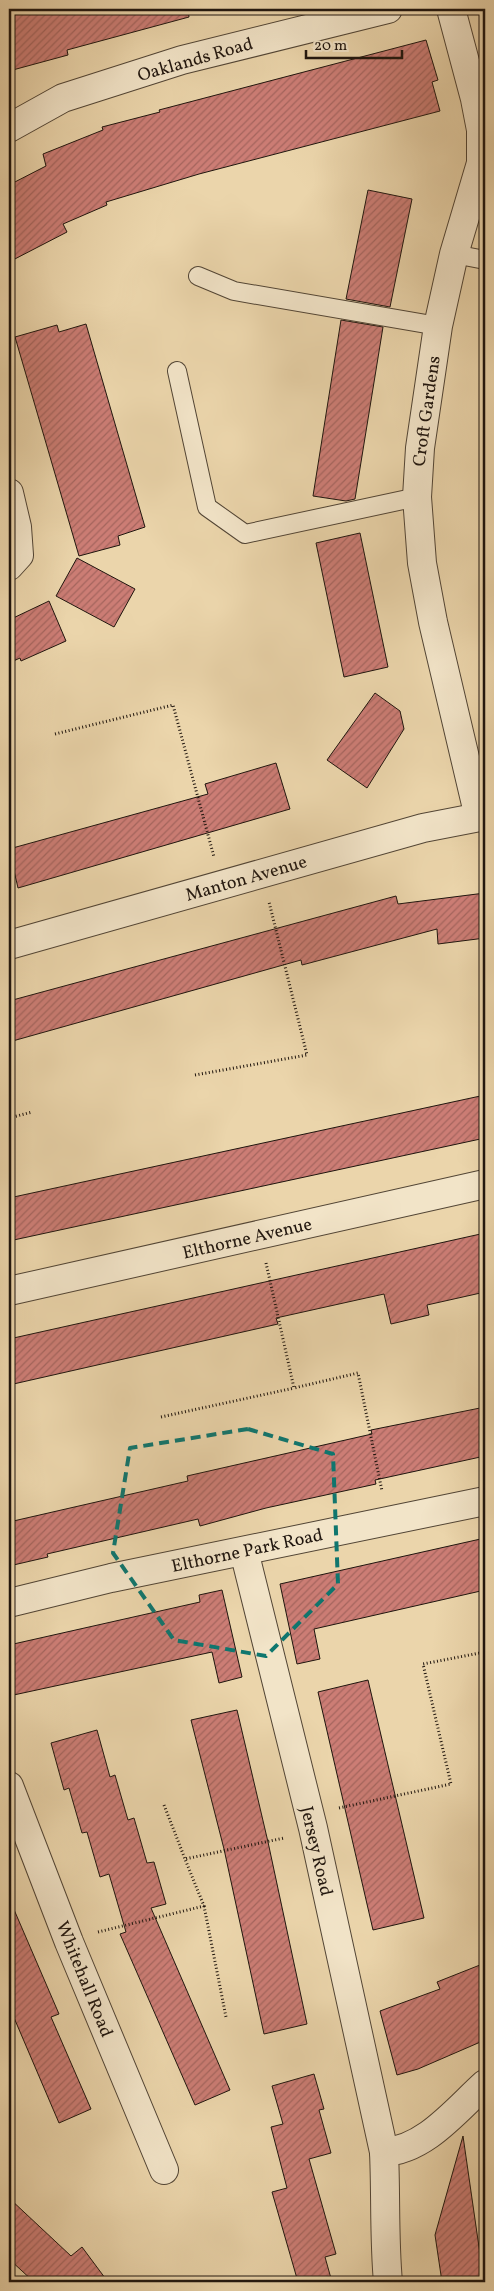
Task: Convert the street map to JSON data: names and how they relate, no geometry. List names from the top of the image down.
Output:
{
  "streets": {
    "street": [
      "Oaklands Road",
      "Croft Gardens",
      "Manton Avenue",
      "Elthorne Avenue",
      "Elthorne Park Road",
      "Jersey Road",
      "Whitehall Road"
    ]
  },
  "crossings": [
    ["Croft Gardens", "Manton Avenue"],
    ["Elthorne Park Road", "Jersey Road"]
  ],
  "scale_bar": "20 m"
}
